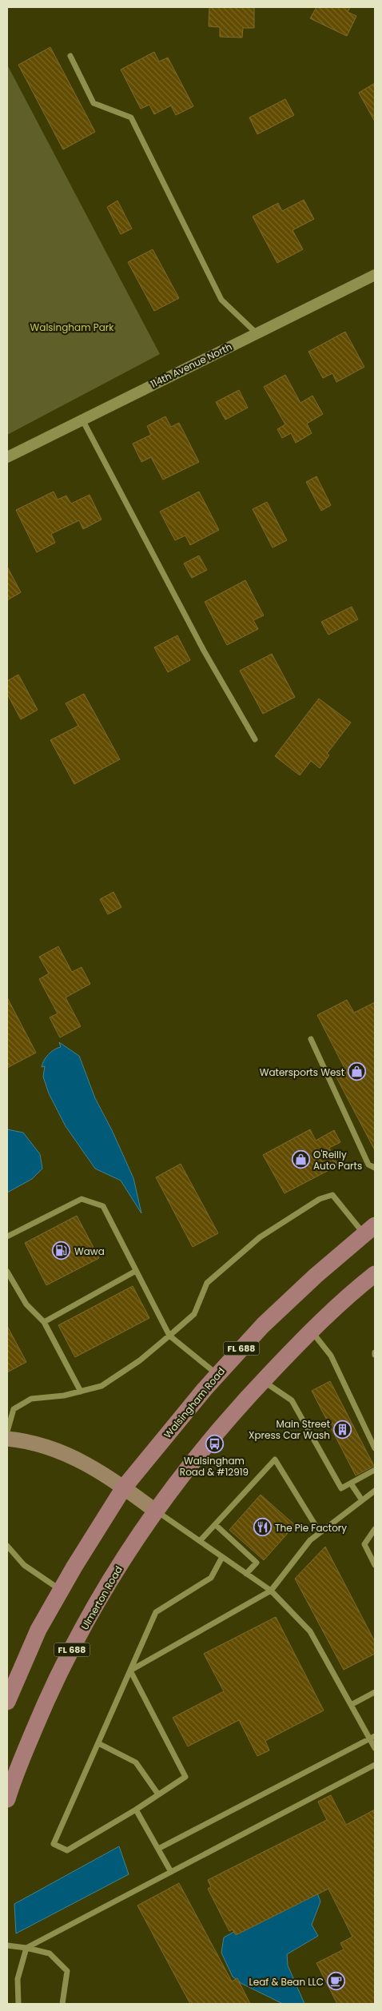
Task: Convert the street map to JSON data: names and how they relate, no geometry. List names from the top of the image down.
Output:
{
  "streets": {
    "main road": ["FL 688", "Walsingham Road", "Ulmerton Road"],
    "street": ["114th Avenue North"]
  },
  "crossings": [
    ["FL 688", "Walsingham Road"],
    ["FL 688", "Ulmerton Road"]
  ],
  "parks": ["Walsingham Park"],
  "places": {
    "shop": ["Watersports West", "O'Reilly Auto Parts"],
    "fuel station": ["Wawa"],
    "building": ["Main Street Xpress Car Wash"],
    "bus stop": ["Walsingham Road & #12919"],
    "restaurant": ["The Pie Factory"],
    "cafe": ["Leaf & Bean LLC"]
  }
}
